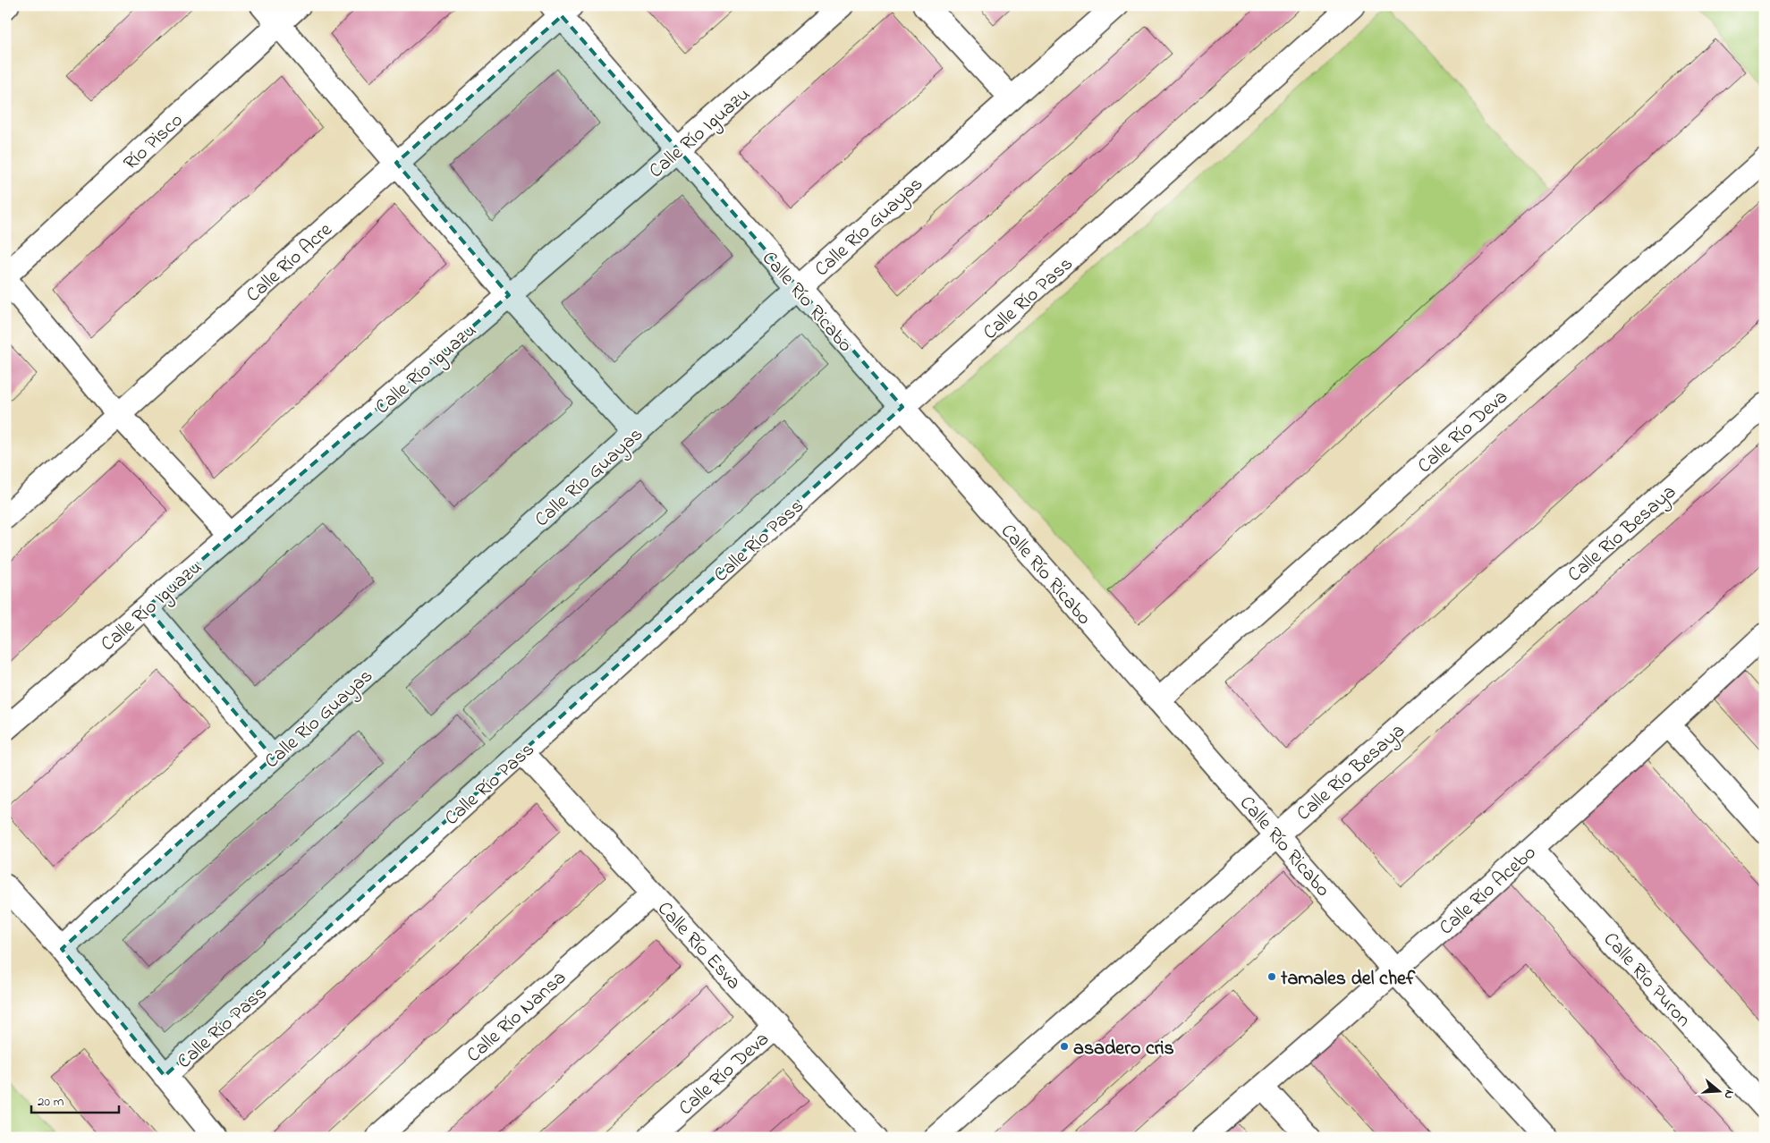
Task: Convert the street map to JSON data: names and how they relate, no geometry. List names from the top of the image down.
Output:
{
  "streets": {
    "street": [
      "Calle Río Iguazu",
      "Río Pisco",
      "Calle Río Guayas",
      "Calle Río Acre",
      "Calle Río Pass",
      "Calle Río Ricabo",
      "Calle Río Deva",
      "Calle Río Besaya",
      "Calle Río Acebo",
      "Calle Río Esva",
      "Calle Río Puron",
      "Calle Río Nansa"
    ]
  },
  "crossings": [
    ["Calle Río Iguazu", "Calle Río Ricabo"],
    ["Calle Río Guayas", "Calle Río Ricabo"],
    ["Calle Río Acre", "Calle Río Ricabo"],
    ["Calle Río Pass", "Calle Río Ricabo"],
    ["Calle Río Pass", "Calle Río Esva"],
    ["Calle Río Ricabo", "Calle Río Deva"],
    ["Calle Río Ricabo", "Calle Río Besaya"],
    ["Calle Río Ricabo", "Calle Río Acebo"],
    ["Calle Río Deva", "Calle Río Esva"],
    ["Calle Río Acebo", "Calle Río Puron"],
    ["Calle Río Esva", "Calle Río Nansa"]
  ],
  "places": ["tamales del chef", "asadero cris"],
  "scale_bar": "20 m",
  "north": "right"
}
